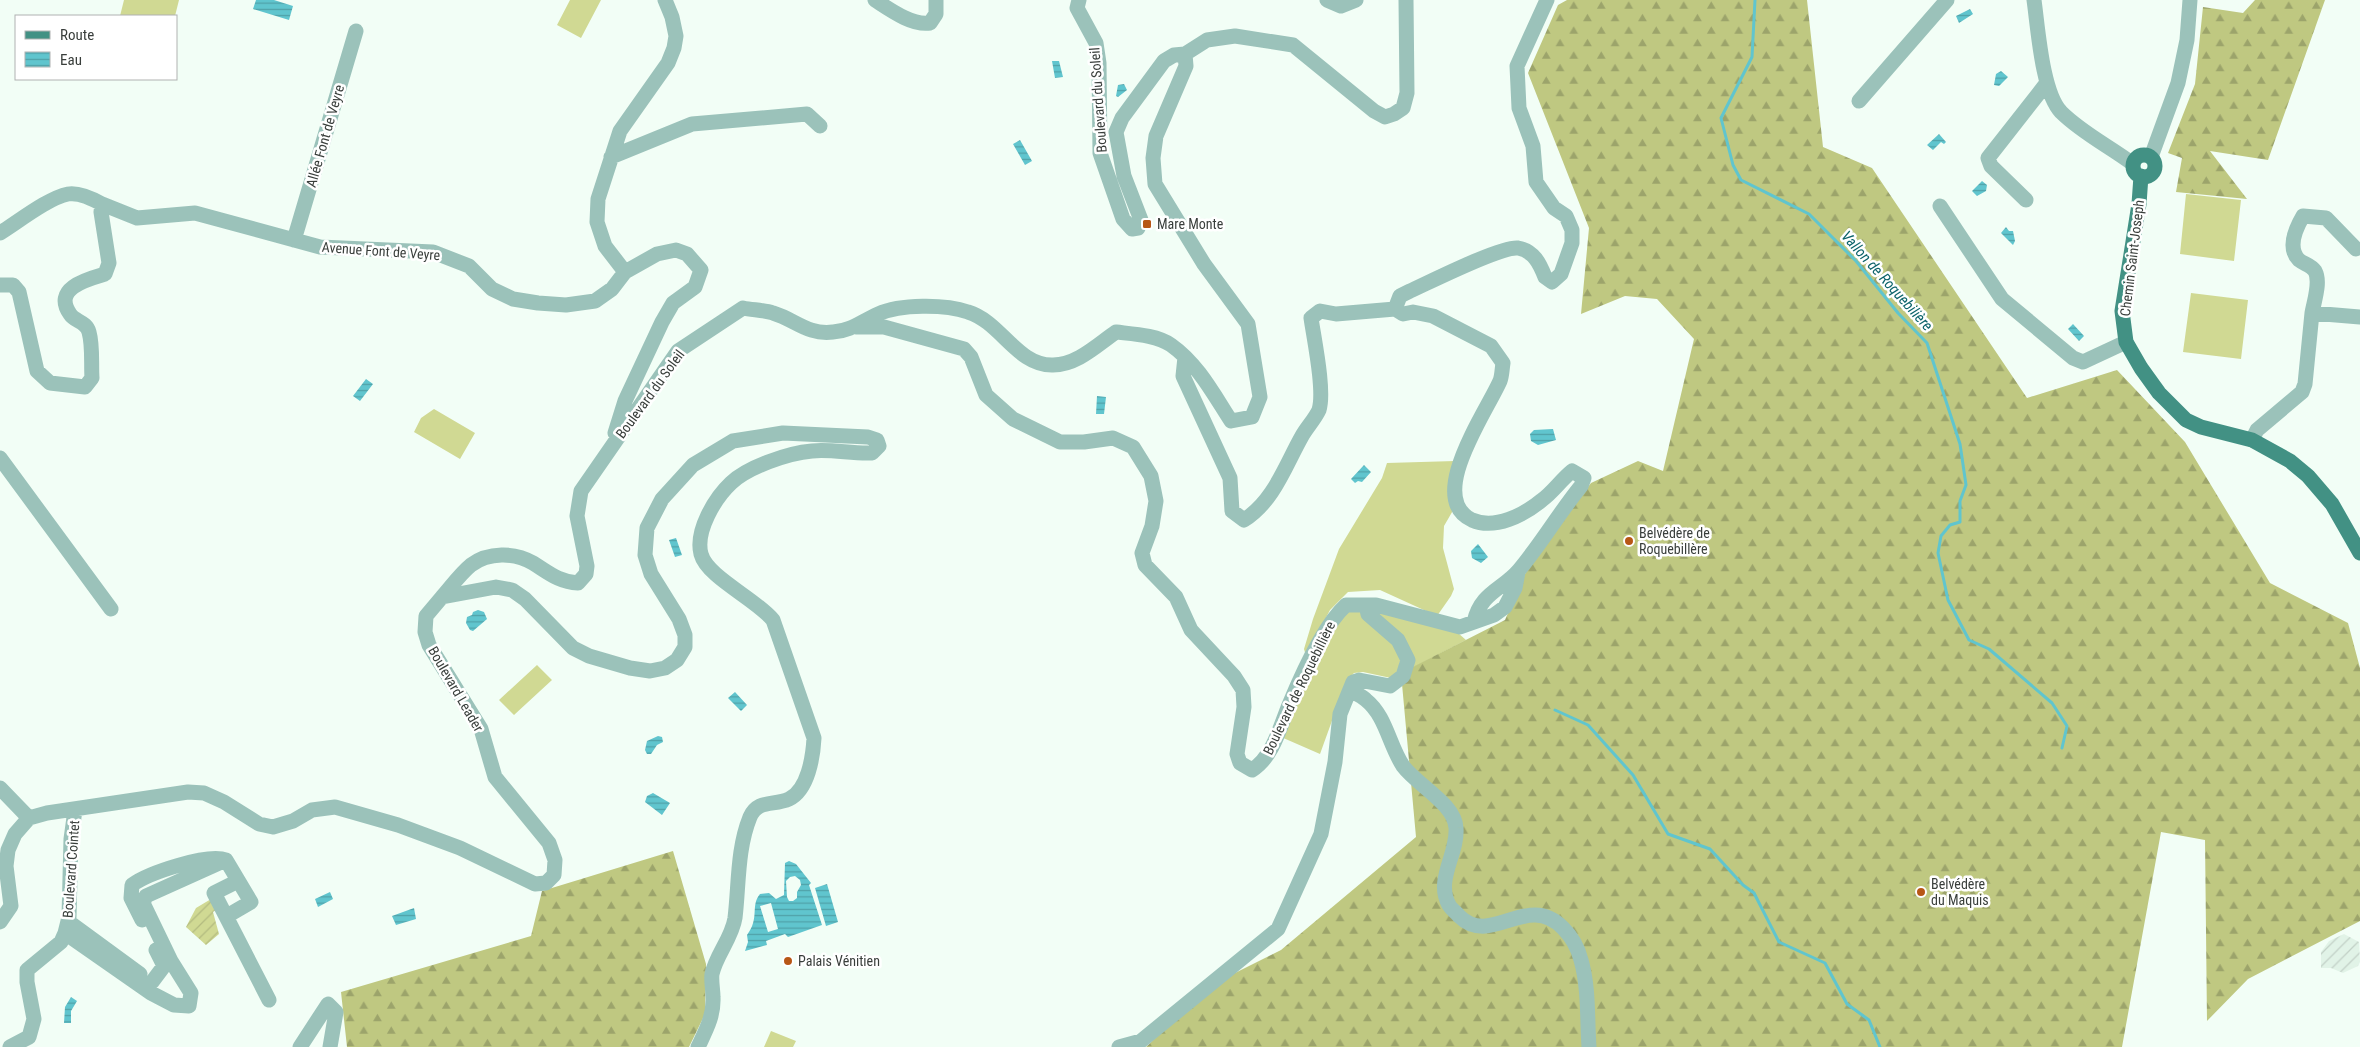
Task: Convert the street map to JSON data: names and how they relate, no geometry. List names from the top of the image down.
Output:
{
  "streets": {
    "main road": ["Chemin Saint-Joseph"],
    "street": [
      "Boulevard du Soleil",
      "Allée Font de Veyre",
      "Avenue Font de Veyre",
      "Boulevard de Roquebillière",
      "Boulevard Leader",
      "Boulevard Cointet"
    ]
  },
  "crossings": [
    ["Boulevard du Soleil", "Avenue Font de Veyre"],
    ["Boulevard du Soleil", "Boulevard de Roquebillière"],
    ["Boulevard du Soleil", "Boulevard Leader"],
    ["Allée Font de Veyre", "Avenue Font de Veyre"],
    ["Boulevard Leader", "Boulevard Cointet"]
  ],
  "water": ["Vallon de Roquebilière"],
  "places": {
    "transit": ["Mare Monte"],
    "other": ["Belvédère de Roquebillère", "Belvédère du Maquis", "Palais Vénitien"]
  },
  "legend": ["Route", "Eau"]
}
